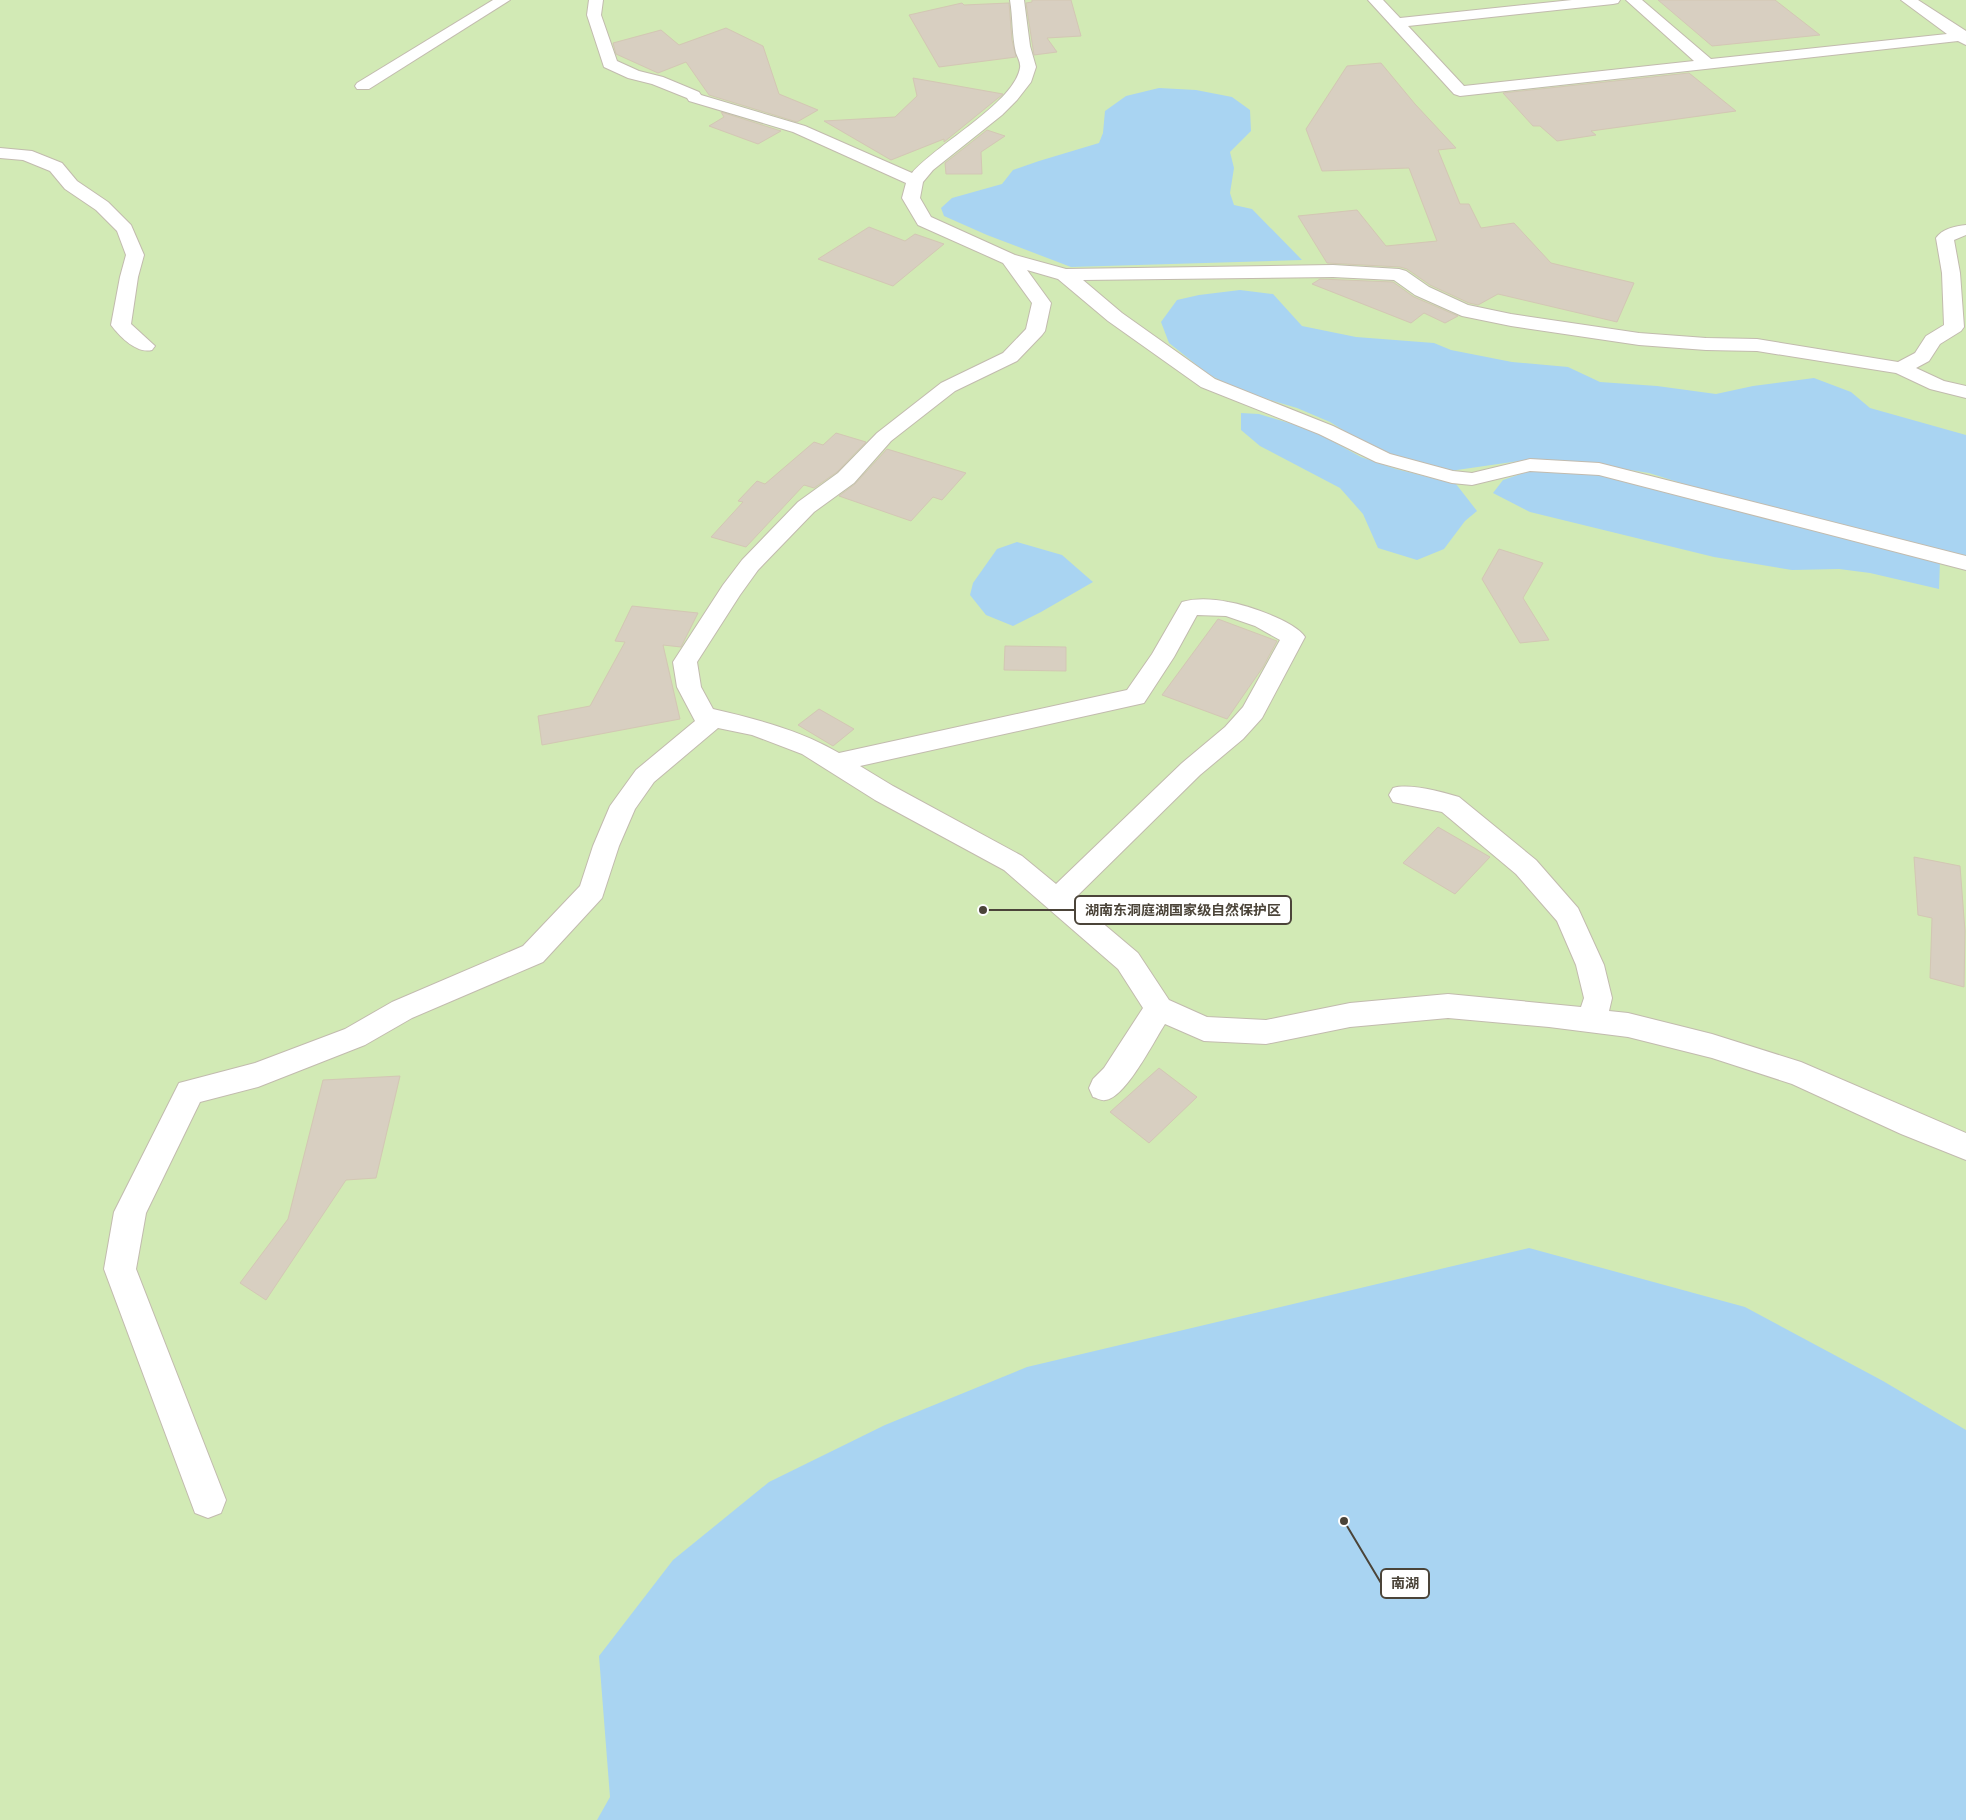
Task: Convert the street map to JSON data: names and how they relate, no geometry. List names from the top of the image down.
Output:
{
  "places": ["湖南东洞庭湖国家级自然保护区", "南湖"]
}
